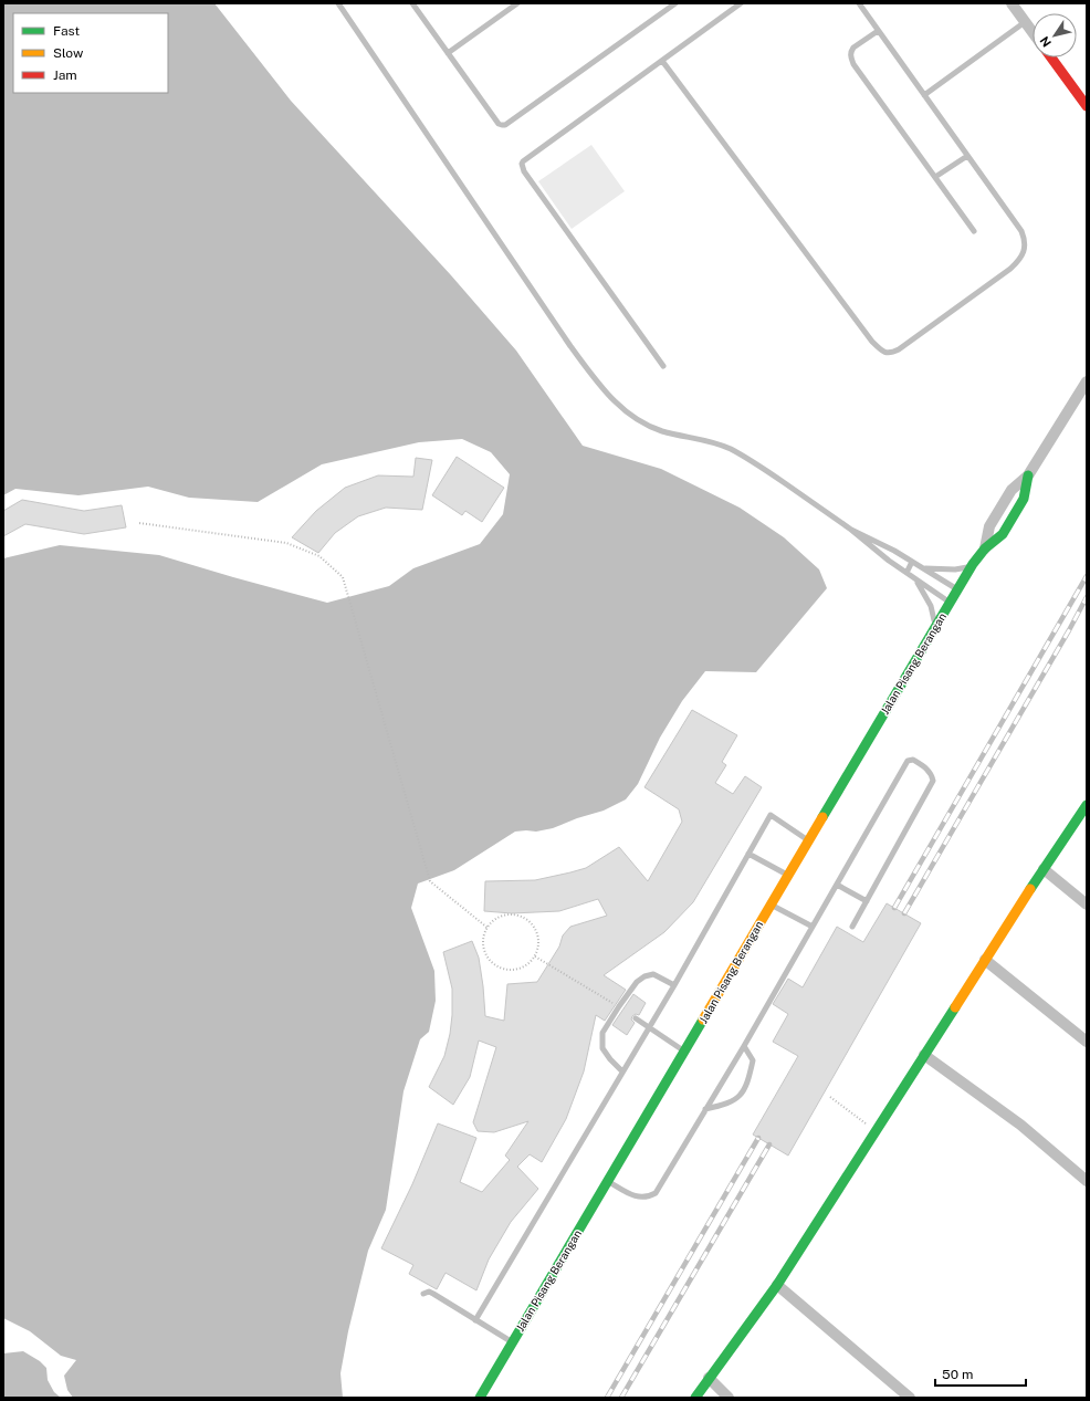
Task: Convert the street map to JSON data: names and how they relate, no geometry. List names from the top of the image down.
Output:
{
  "streets": {
    "street": ["Jalan Pisang Berangan"]
  },
  "legend": ["Fast", "Slow", "Jam"],
  "scale_bar": "50 m",
  "north": "bottom left"
}
